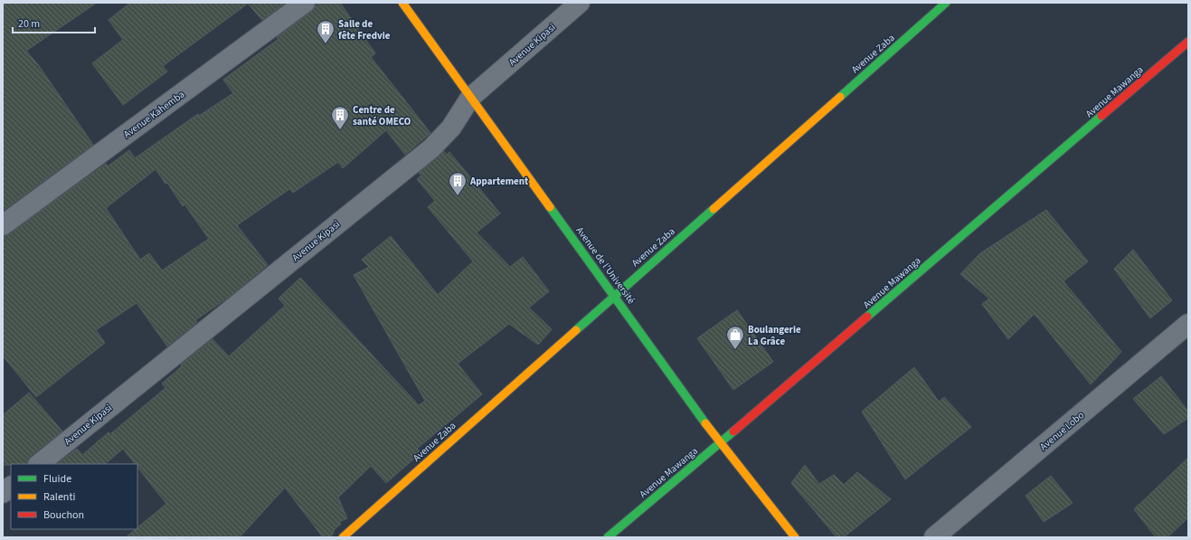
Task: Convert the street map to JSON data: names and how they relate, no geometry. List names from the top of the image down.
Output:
{
  "streets": {
    "street": [
      "Avenue Kipasi",
      "Avenue Zaba",
      "Avenue Mawanga",
      "Avenue Kahemba",
      "Avenue de l’Université",
      "Avenue Lobo"
    ]
  },
  "crossings": [
    ["Avenue Kipasi", "Avenue de l’Université"],
    ["Avenue Zaba", "Avenue de l’Université"],
    ["Avenue Mawanga", "Avenue de l’Université"]
  ],
  "places": {
    "building": ["Salle de fête Fredvie", "Centre de santé OMECO", "Appartement"],
    "shop": ["Boulangerie La Grâce"]
  },
  "legend": ["Fluide", "Ralenti", "Bouchon"],
  "scale_bar": "20 m"
}
